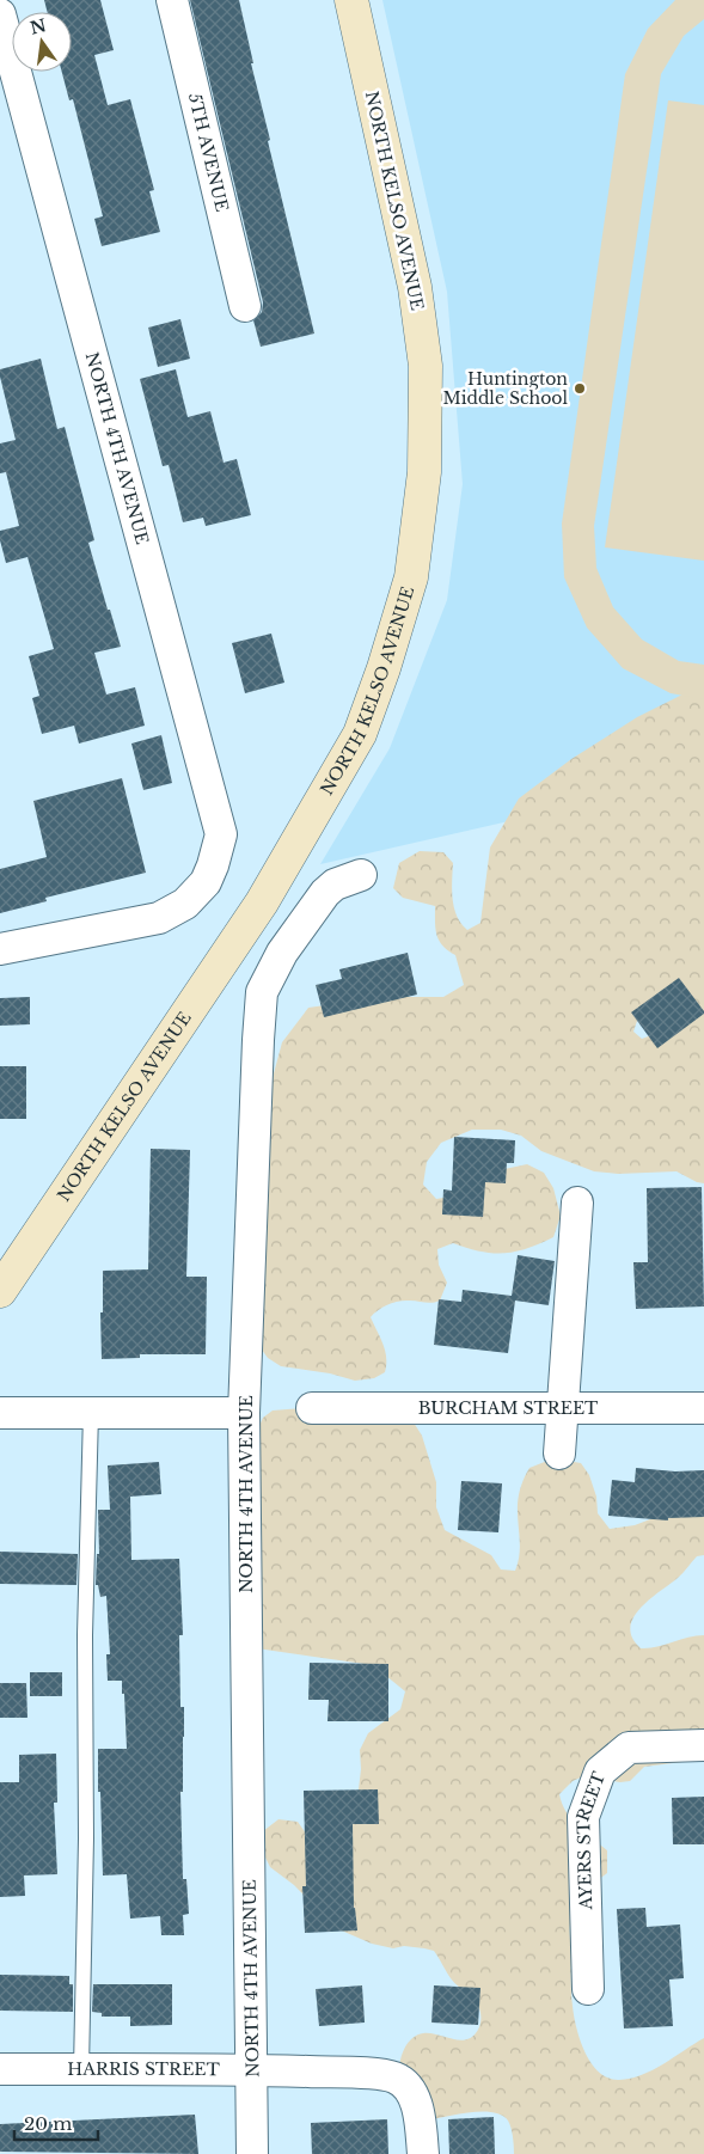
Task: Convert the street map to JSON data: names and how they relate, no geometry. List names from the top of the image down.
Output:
{
  "streets": {
    "street": [
      "5TH AVENUE",
      "NORTH KELSO AVENUE",
      "NORTH 4TH AVENUE",
      "BURCHAM STREET",
      "AYERS STREET",
      "HARRIS STREET"
    ]
  },
  "crossings": [
    ["NORTH 4TH AVENUE", "HARRIS STREET"]
  ],
  "places": ["Huntington Middle School"],
  "scale_bar": "20 m",
  "north": "top"
}
